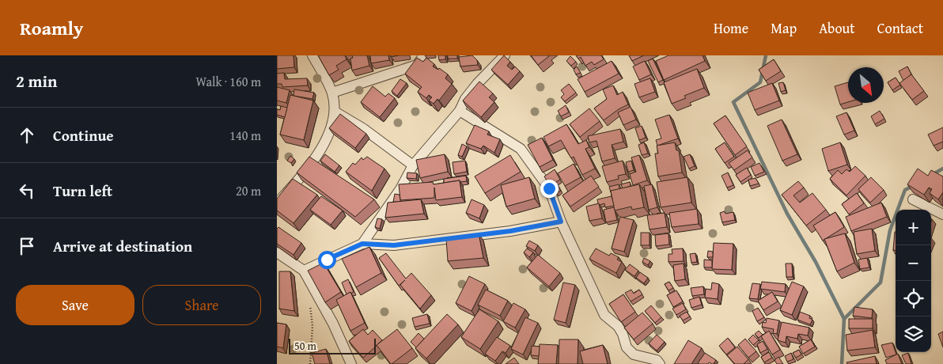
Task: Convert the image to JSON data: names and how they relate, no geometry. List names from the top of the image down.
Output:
{
  "scale_bar": "50 m",
  "north": "bottom right",
  "page": {
    "header": "Roamly",
    "nav": [
      "Home",
      "Map",
      "About",
      "Contact"
    ],
    "heading": ["2 min", "Walk · 160 m"],
    "list": [
      ["Continue", "140 m"],
      ["Turn left", "20 m"],
      "Arrive at destination"
    ],
    "map_buttons": ["+", "−"],
    "buttons": ["Save", "Share"],
    "scale": "50 m"
  }
}
